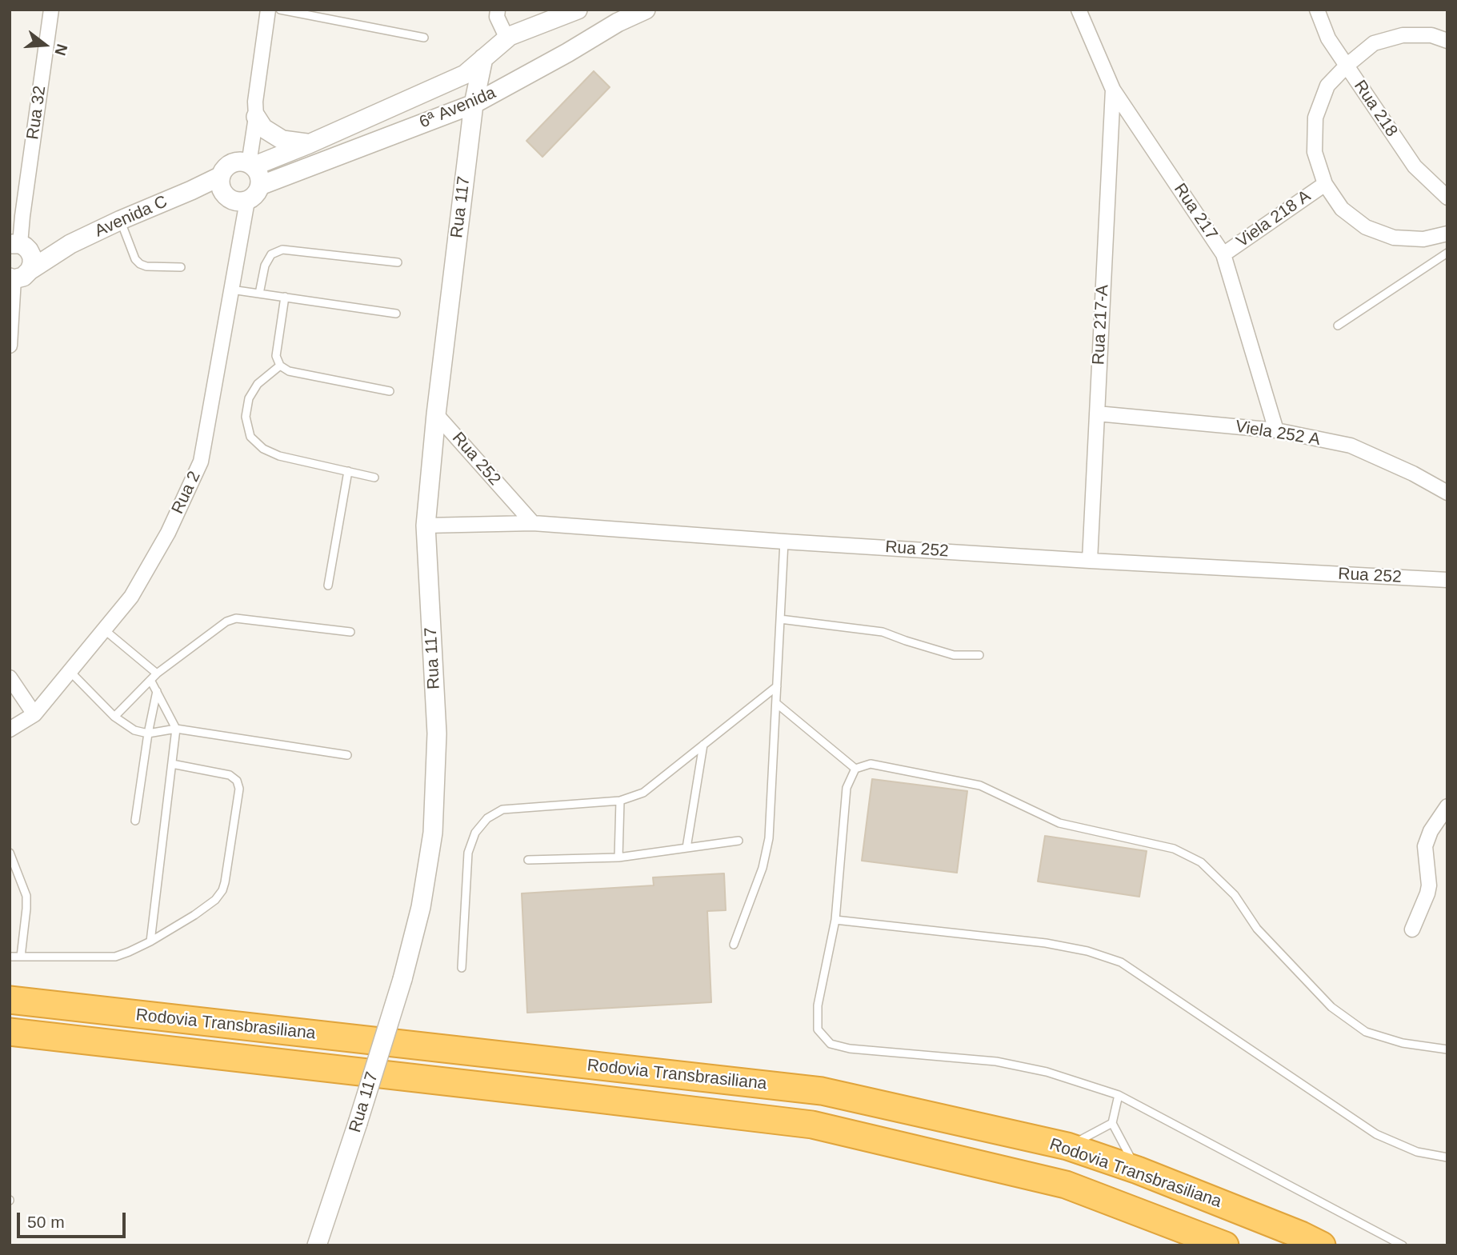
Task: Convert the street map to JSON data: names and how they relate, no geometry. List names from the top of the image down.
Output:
{
  "streets": {
    "highway": ["Rodovia Transbrasiliana"],
    "street": [
      "6ª Avenida",
      "Rua 218",
      "Rua 32",
      "Rua 117",
      "Rua 217",
      "Avenida C",
      "Viela 218 A",
      "Rua 217-A",
      "Viela 252 A",
      "Rua 252",
      "Rua 2"
    ]
  },
  "crossings": [
    ["6ª Avenida", "Rua 117"],
    ["6ª Avenida", "Avenida C"],
    ["6ª Avenida", "Rua 2"],
    ["Rua 218", "Viela 218 A"],
    ["Rua 32", "Avenida C"],
    ["Rua 117", "Rua 252"],
    ["Rua 217", "Viela 218 A"],
    ["Rua 217", "Rua 217-A"],
    ["Rua 217", "Viela 252 A"],
    ["Avenida C", "Rua 2"],
    ["Rua 217-A", "Viela 252 A"],
    ["Rua 217-A", "Rua 252"]
  ],
  "scale_bar": "50 m",
  "north": "right"
}
